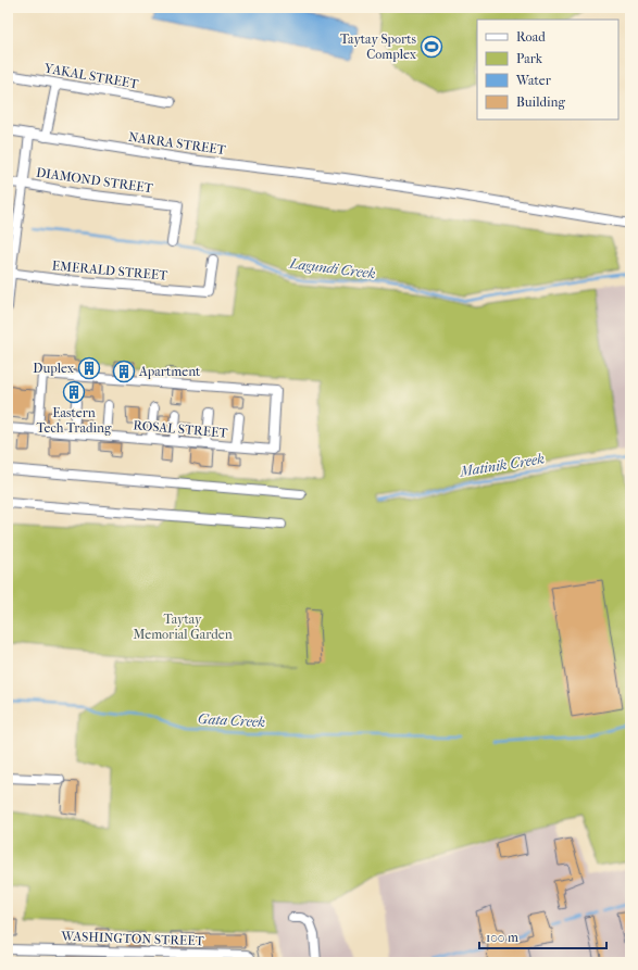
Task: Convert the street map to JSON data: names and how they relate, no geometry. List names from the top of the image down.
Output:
{
  "streets": {
    "street": [
      "YAKAL STREET",
      "NARRA STREET",
      "DIAMOND STREET",
      "EMERALD STREET",
      "ROSAL STREET",
      "WASHINGTON STREET"
    ]
  },
  "water": ["Lagundi Creek", "Matinik Creek", "Gata Creek"],
  "parks": ["Taytay Memorial Garden"],
  "places": {
    "sports": ["Taytay Sports Complex"],
    "building": ["Duplex", "Apartment", "Eastern Tech Trading"]
  },
  "legend": [
    "Road",
    "Park",
    "Water",
    "Building"
  ],
  "scale_bar": "100 m"
}
